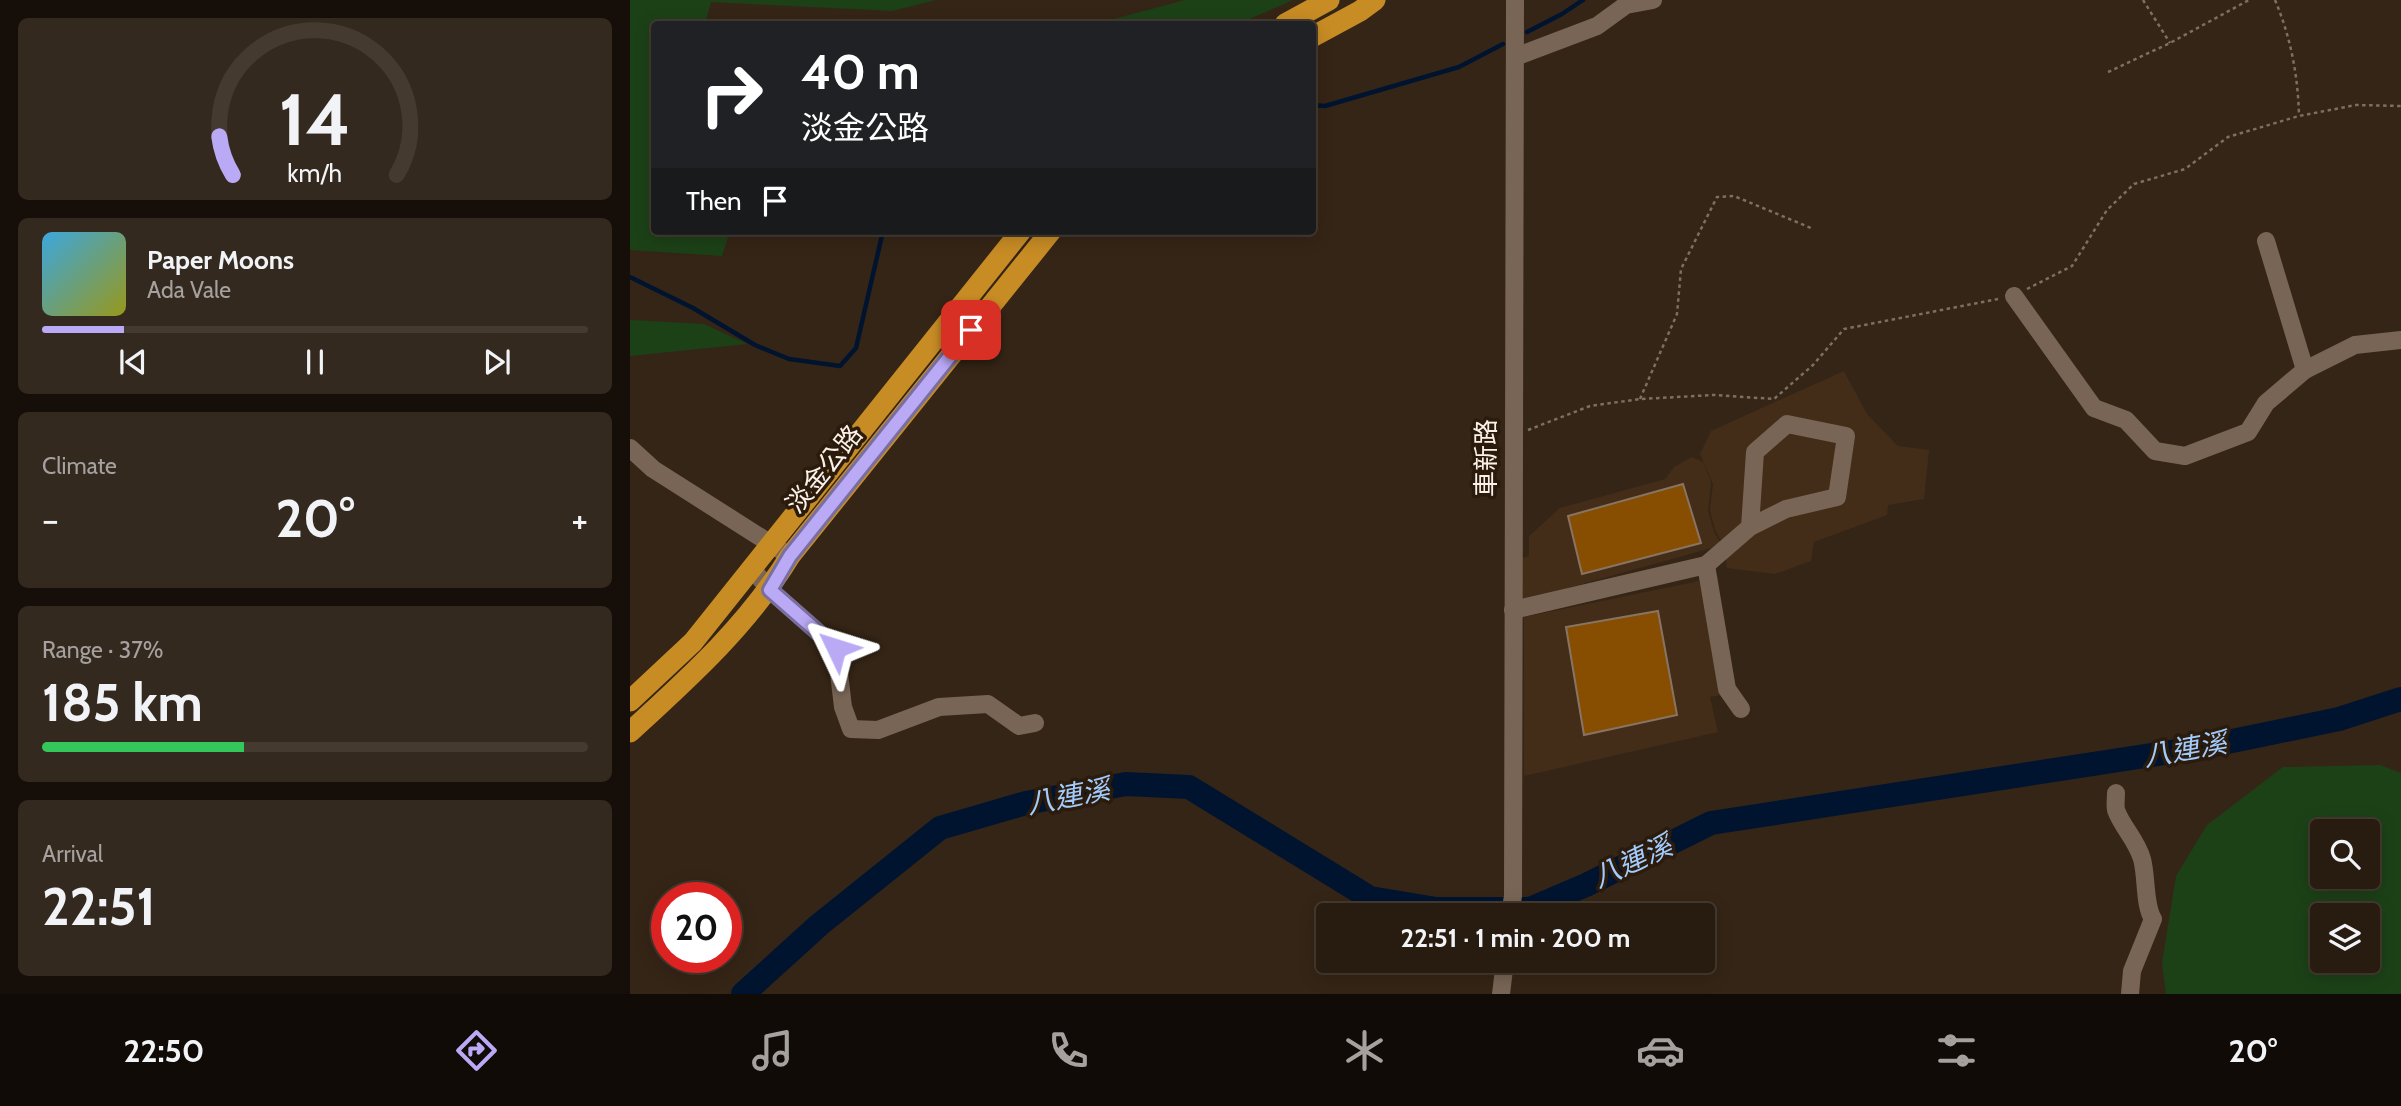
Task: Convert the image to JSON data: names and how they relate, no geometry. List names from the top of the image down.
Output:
{
  "streets": {
    "main road": ["淡金公路"],
    "street": ["車新路"]
  },
  "water": ["八連溪"],
  "page": {
    "turn": ["40 m", "淡金公路"],
    "then": "Then",
    "song": ["Paper Moons", "Ada Vale"],
    "tile": [
      "Climate",
      ["Range · 37%", "185 km"],
      ["Arrival", "22:51"]
    ],
    "heat": ["−", "20°", "+"],
    "limit": "20",
    "trip": "22:51 · 1 min · 200 m",
    "tabs": ["22:50", "20°"],
    "gauge": ["14", "km/h"]
  }
}
